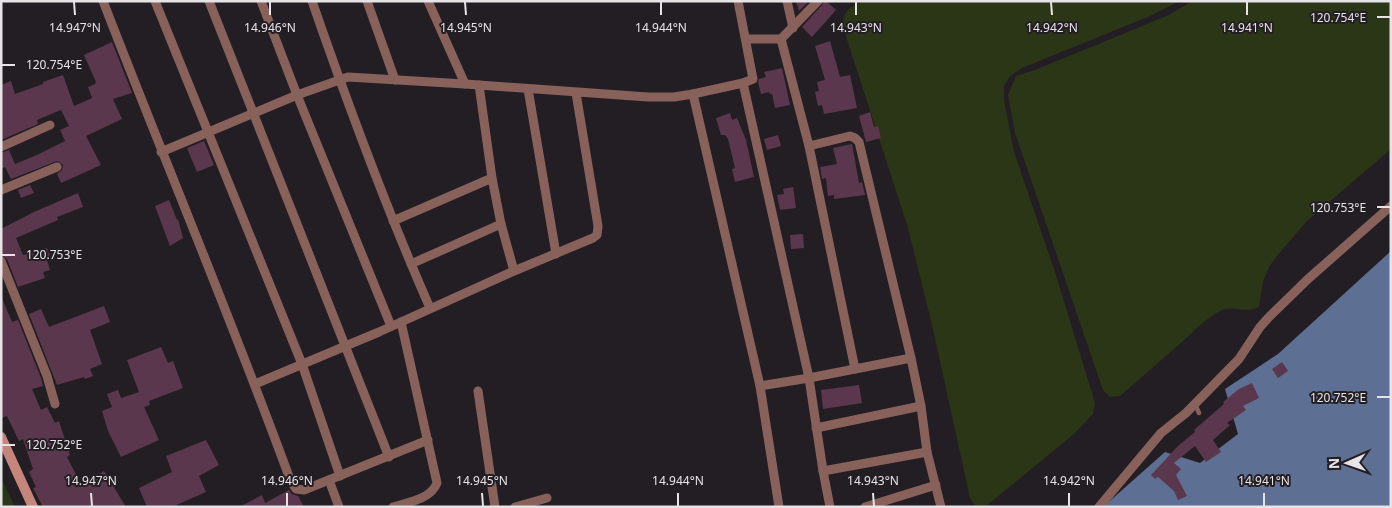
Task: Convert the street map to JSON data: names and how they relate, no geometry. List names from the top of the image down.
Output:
{
  "north": "left",
  "coordinates": [
    "120.754°E",
    "14.947°N",
    "14.946°N",
    "14.945°N",
    "14.944°N",
    "14.943°N",
    "14.942°N",
    "14.941°N",
    "120.753°E",
    "120.752°E"
  ]
}
